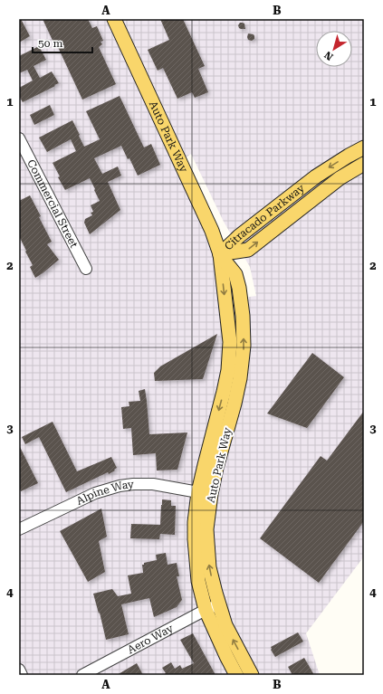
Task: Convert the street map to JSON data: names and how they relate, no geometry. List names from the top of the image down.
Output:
{
  "streets": {
    "main road": ["Auto Park Way", "Citracado Parkway"],
    "street": ["Commercial Street", "Alpine Way", "Aero Way"]
  },
  "crossings": [
    ["Auto Park Way", "Citracado Parkway"],
    ["Auto Park Way", "Alpine Way"],
    ["Auto Park Way", "Aero Way"]
  ],
  "scale_bar": "50 m",
  "north": "bottom left",
  "grid": {
    "columns": ["A", "B"],
    "rows": [
      "1",
      "2",
      "3",
      "4"
    ]
  }
}
